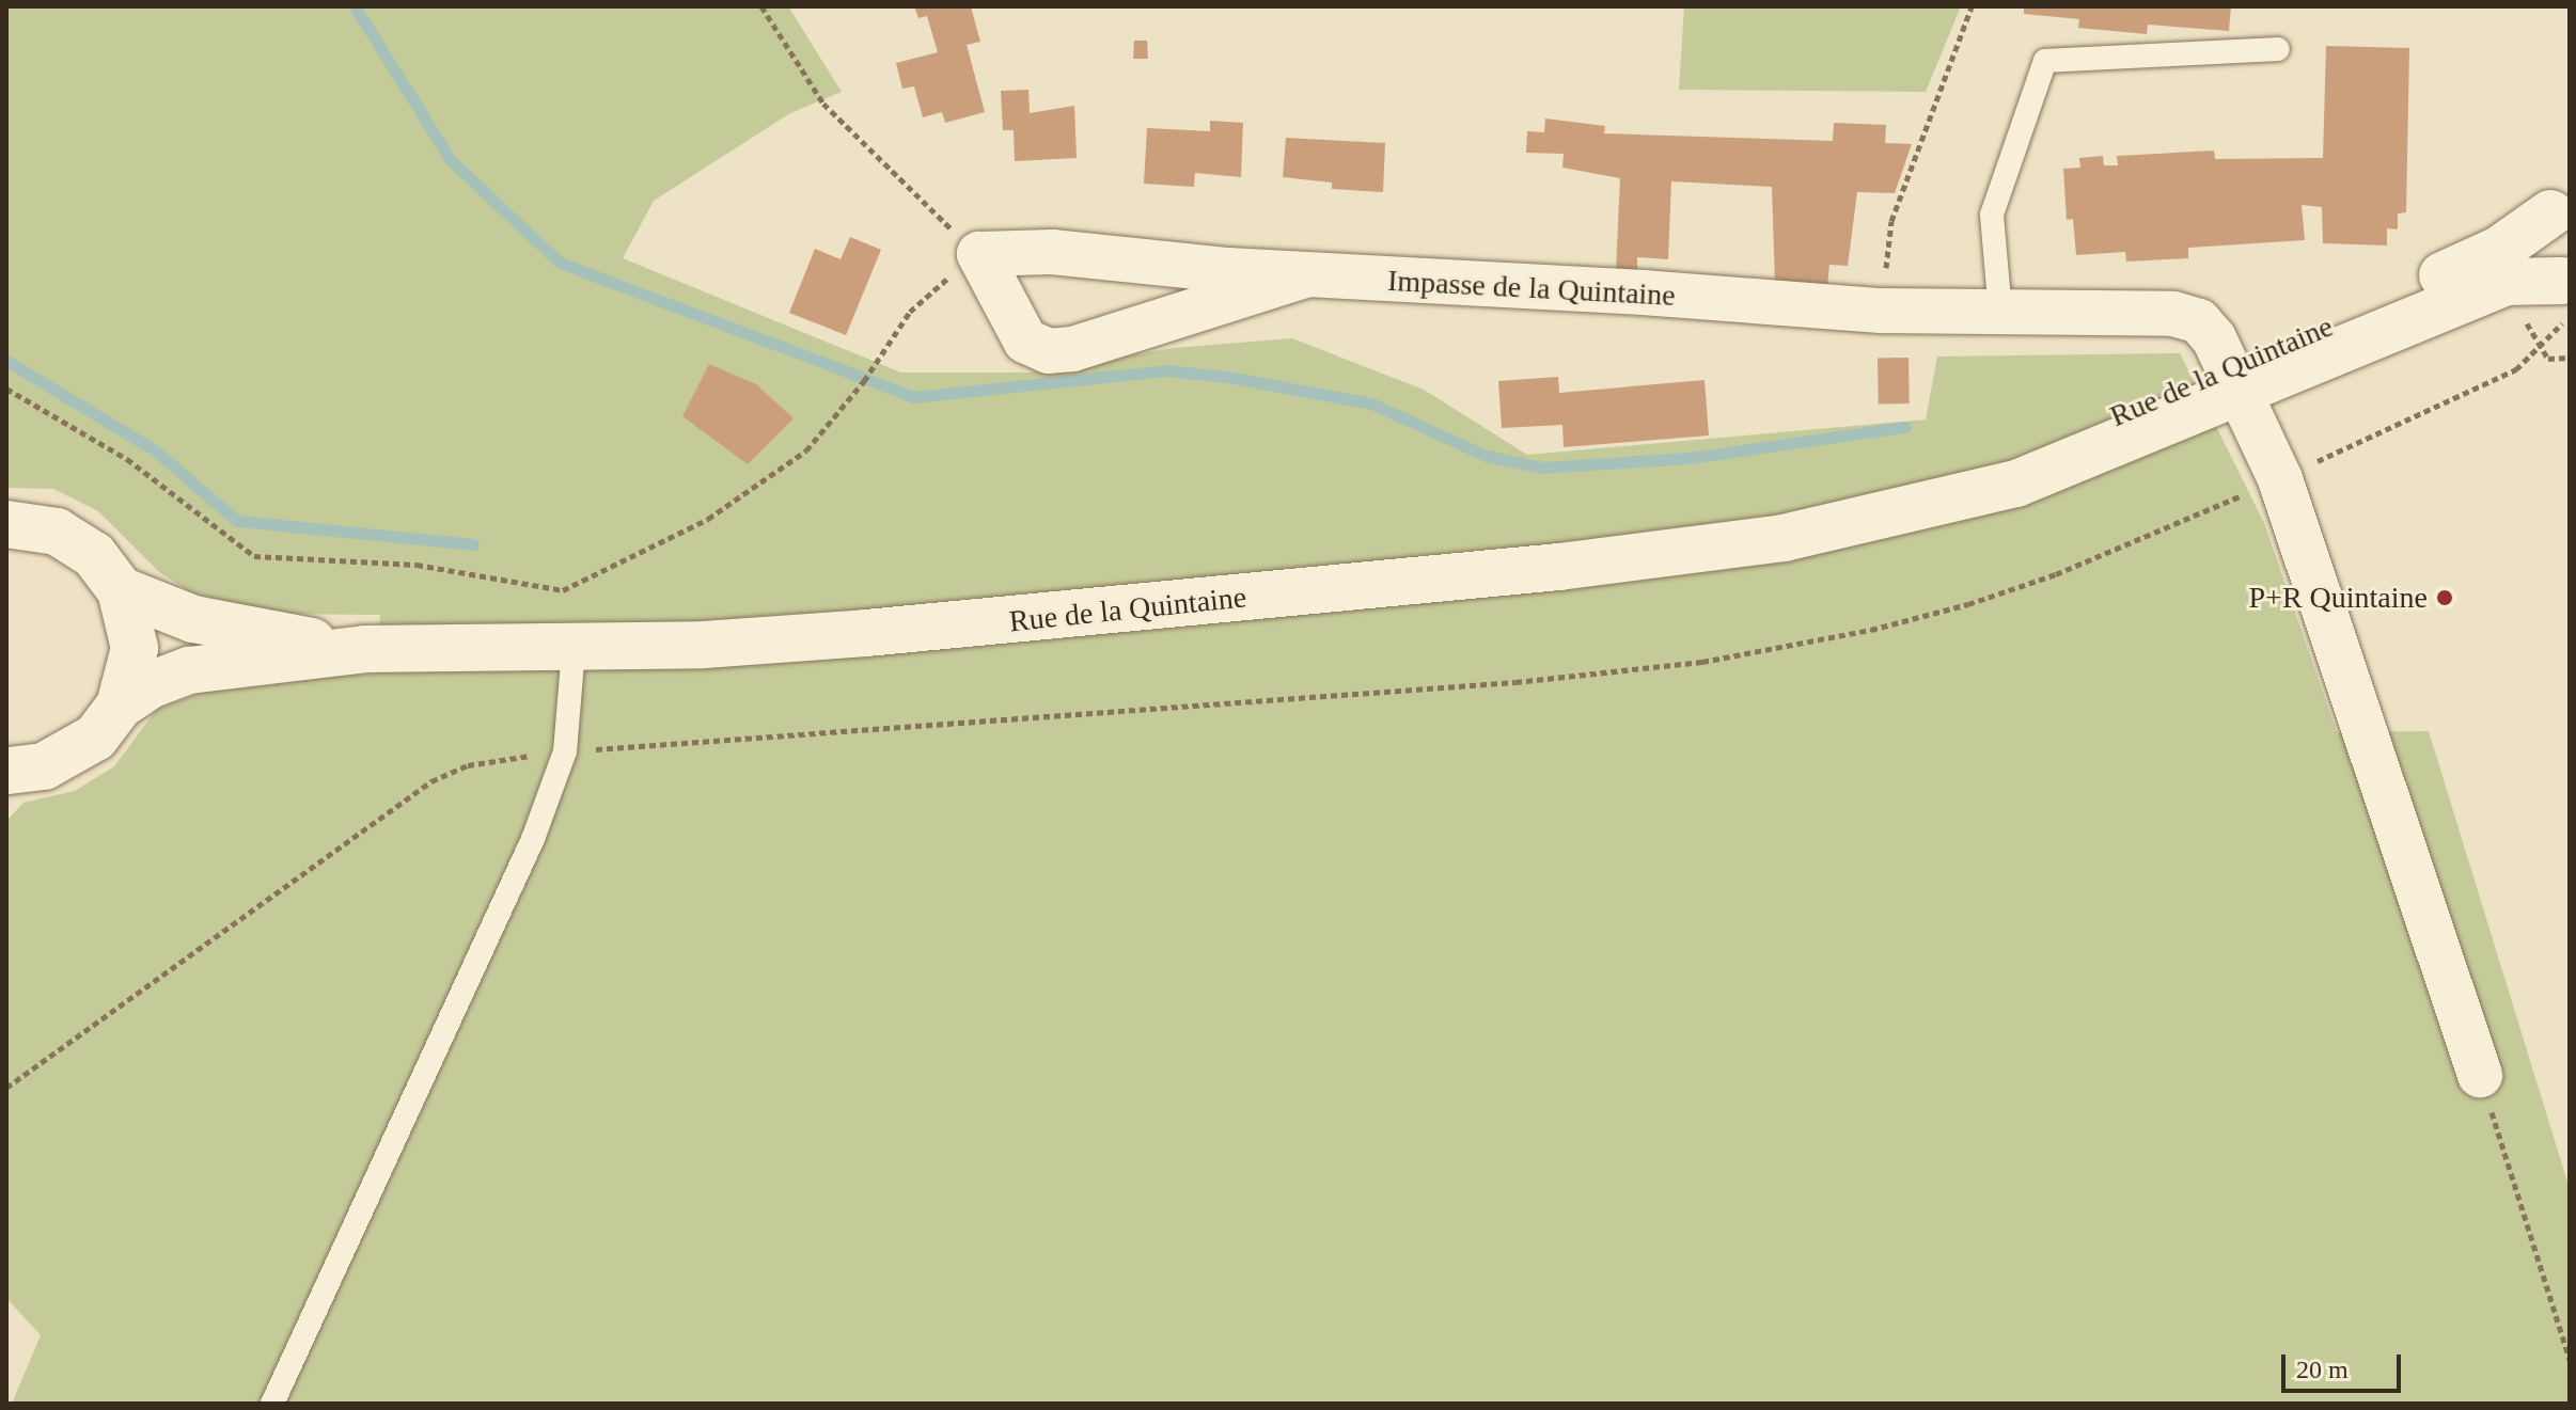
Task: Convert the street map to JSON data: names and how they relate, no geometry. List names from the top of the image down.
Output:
{
  "streets": {
    "street": ["Impasse de la Quintaine", "Rue de la Quintaine"]
  },
  "crossings": [
    ["Impasse de la Quintaine", "Rue de la Quintaine"]
  ],
  "places": ["P+R Quintaine"],
  "scale_bar": "20 m"
}
